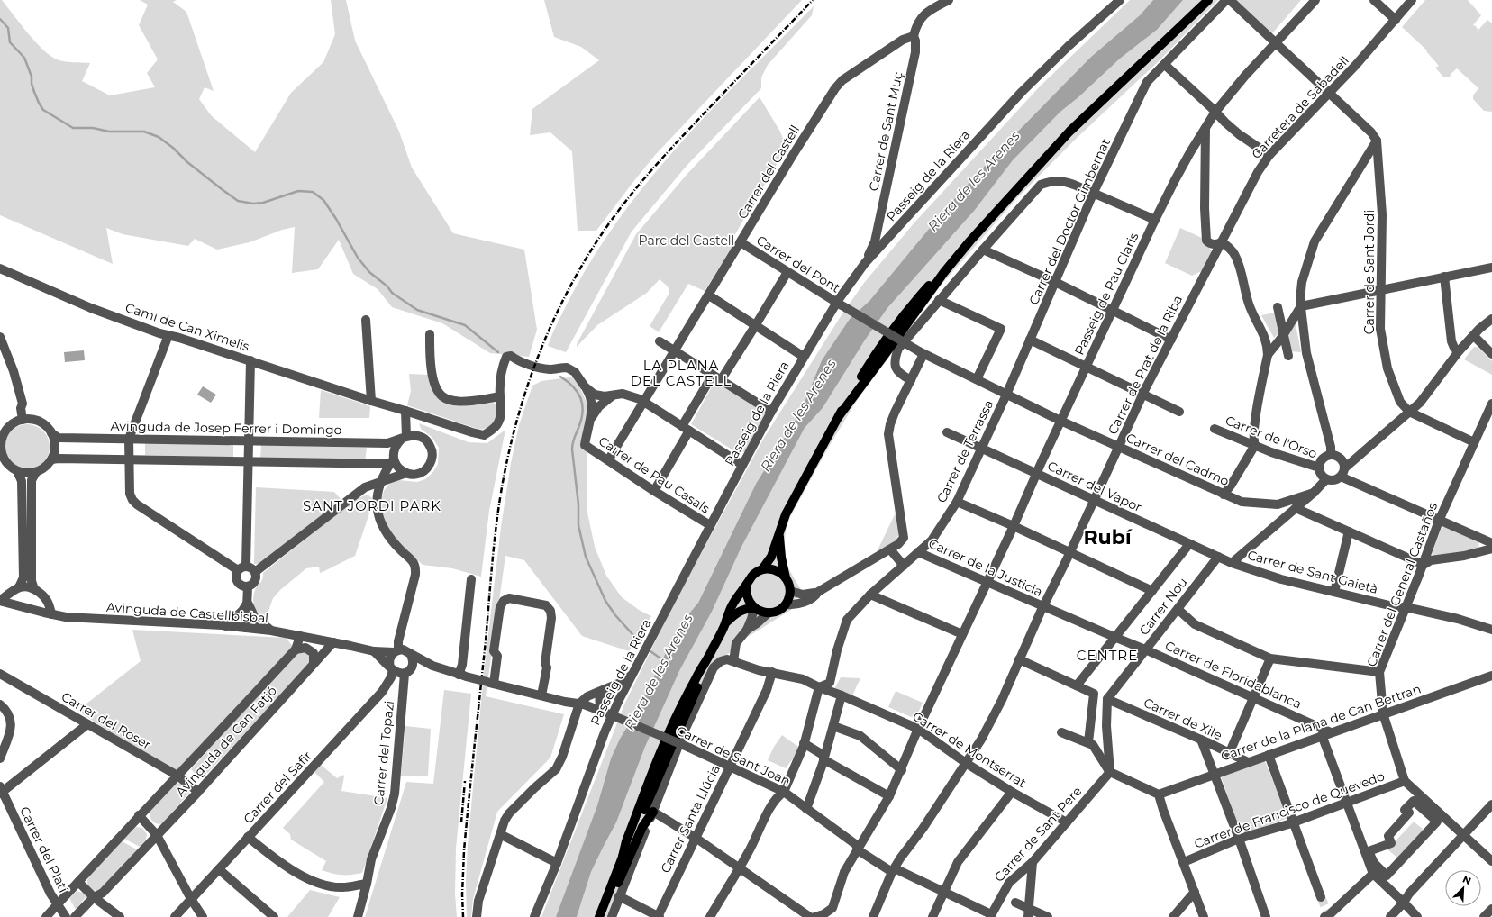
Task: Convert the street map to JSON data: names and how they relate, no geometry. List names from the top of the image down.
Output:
{
  "streets": {
    "street": [
      "Carretera de Sabadell",
      "Carrer de Sant Muç",
      "Carrer del Castell",
      "Passeig de la Riera",
      "Carrer del Doctor Gimbernat",
      "Carrer del Pont",
      "Carrer de Sant Jordi",
      "Passeig de Pau Claris",
      "Camí de Can Ximelis",
      "Carrer de Prat de la Riba",
      "Avinguda de Josep Ferrer i Domingo",
      "Carrer de l'Orso",
      "Carrer de Terrassa",
      "Carrer del Cadmo",
      "Carrer de Pau Casals",
      "Carrer del Vapor",
      "Carrer de la Justicia",
      "Carrer de Sant Gaietà",
      "Carrer del General Castaños",
      "Carrer Nou",
      "Avinguda de Castellbisbal",
      "Carrer de Floridablanca",
      "Carrer de Xile",
      "Carrer del Roser",
      "Carrer de la Plana de Can Bertran",
      "Avinguda de Can Fatjó",
      "Carrer de Montserrat",
      "Carrer del Topazi",
      "Carrer de Sant Joan",
      "Carrer del Safir",
      "Carrer de Francisco de Quevedo",
      "Carrer Santa Llúcia",
      "Carrer de Sant Pere",
      "Carrer del Platí"
    ]
  },
  "crossings": [
    ["Carretera de Sabadell", "Carrer de Prat de la Riba"],
    ["Carrer de Sant Muç", "Carrer del Castell"],
    ["Carrer de Sant Muç", "Passeig de la Riera"],
    ["Carrer del Castell", "Carrer del Pont"],
    ["Carrer del Castell", "Carrer de Pau Casals"],
    ["Passeig de la Riera", "Carrer del Pont"],
    ["Passeig de la Riera", "Carrer de Pau Casals"],
    ["Carrer del Doctor Gimbernat", "Carrer de Terrassa"],
    ["Carrer del Doctor Gimbernat", "Carrer del Cadmo"],
    ["Carrer del Pont", "Carrer del Cadmo"],
    ["Carrer de Sant Jordi", "Carrer del General Castaños"],
    ["Passeig de Pau Claris", "Carrer del Cadmo"],
    ["Passeig de Pau Claris", "Carrer del Vapor"],
    ["Passeig de Pau Claris", "Carrer de la Justicia"],
    ["Passeig de Pau Claris", "Carrer de Montserrat"],
    ["Passeig de Pau Claris", "Carrer de Sant Joan"],
    ["Carrer de Prat de la Riba", "Carrer del Cadmo"],
    ["Carrer de Prat de la Riba", "Carrer del Vapor"],
    ["Carrer de Prat de la Riba", "Carrer de la Justicia"],
    ["Carrer de Prat de la Riba", "Carrer de Montserrat"],
    ["Carrer de Prat de la Riba", "Carrer de Sant Joan"],
    ["Carrer de Terrassa", "Carrer del Cadmo"],
    ["Carrer de Terrassa", "Carrer del Vapor"],
    ["Carrer de Terrassa", "Carrer de la Justicia"],
    ["Carrer de Terrassa", "Carrer de Montserrat"],
    ["Carrer del Vapor", "Carrer de Sant Gaietà"],
    ["Carrer del Vapor", "Carrer Nou"],
    ["Carrer de la Justicia", "Carrer de Floridablanca"],
    ["Carrer de Sant Gaietà", "Carrer del General Castaños"],
    ["Carrer del General Castaños", "Carrer de la Plana de Can Bertran"],
    ["Carrer del General Castaños", "Carrer de Francisco de Quevedo"],
    ["Carrer Nou", "Carrer de Floridablanca"],
    ["Carrer Nou", "Carrer de Xile"],
    ["Avinguda de Castellbisbal", "Avinguda de Can Fatjó"],
    ["Avinguda de Castellbisbal", "Carrer del Topazi"],
    ["Avinguda de Castellbisbal", "Carrer del Safir"],
    ["Carrer de Floridablanca", "Carrer de la Plana de Can Bertran"],
    ["Carrer de Xile", "Carrer de la Plana de Can Bertran"],
    ["Carrer del Roser", "Avinguda de Can Fatjó"],
    ["Avinguda de Can Fatjó", "Carrer del Platí"],
    ["Carrer de Montserrat", "Carrer Santa Llúcia"],
    ["Carrer de Montserrat", "Carrer de Sant Pere"],
    ["Carrer del Topazi", "Carrer del Safir"],
    ["Carrer de Sant Joan", "Carrer Santa Llúcia"],
    ["Carrer de Sant Joan", "Carrer de Sant Pere"]
  ],
  "districts": [
    "LA PLANA DEL CASTELL",
    "SANT JORDI PARK",
    "Rubí",
    "CENTRE"
  ],
  "water": ["Riera de les Arenes"],
  "parks": ["Parc del Castell"],
  "north": "top right"
}
